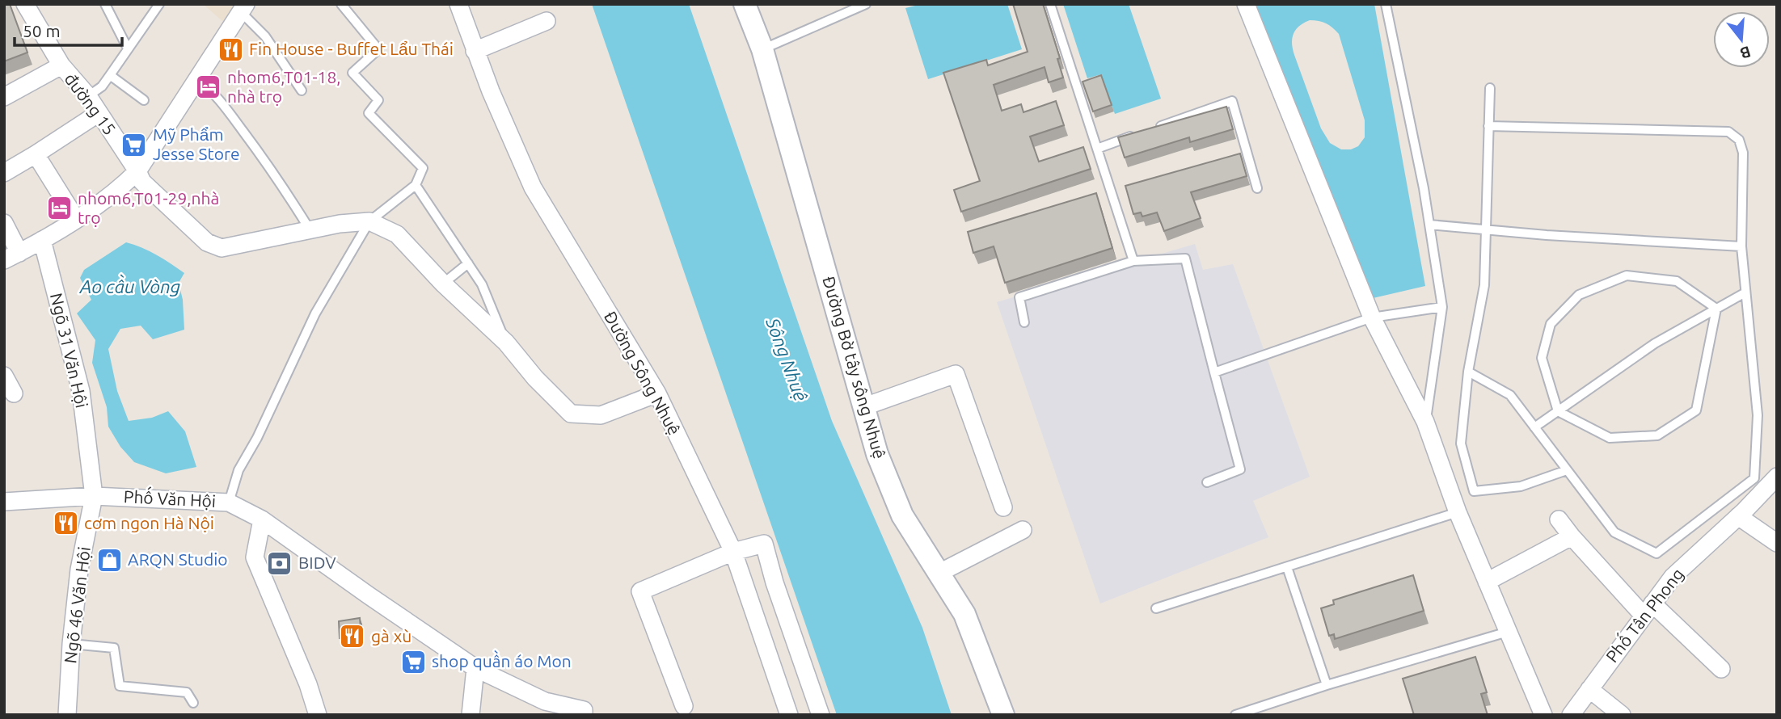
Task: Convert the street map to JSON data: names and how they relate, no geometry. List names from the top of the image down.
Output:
{
  "streets": {
    "street": [
      "đường 15",
      "Ngõ 31 Văn Hội",
      "Đường Bờ tây sông Nhuệ",
      "Đường Sông Nhuệ",
      "Phố Văn Hội",
      "Ngõ 46 Văn Hội",
      "Phố Tân Phong"
    ]
  },
  "crossings": [
    ["Ngõ 31 Văn Hội", "Phố Văn Hội"],
    ["Ngõ 31 Văn Hội", "Ngõ 46 Văn Hội"],
    ["Phố Văn Hội", "Ngõ 46 Văn Hội"]
  ],
  "water": ["Ao cầu Vòng", "Sông Nhuệ"],
  "places": {
    "restaurant": ["Fin House - Buffet Lẩu Thái", "cơm ngon Hà Nội", "gà xù"],
    "hotel": ["nhom6,T01-18, nhà trọ", "nhom6,T01-29,nhà trọ"],
    "supermarket": ["Mỹ Phẩm Jesse Store", "shop quần áo Mon"],
    "shop": ["ARQN Studio"],
    "bank": ["BIDV"]
  },
  "scale_bar": "50 m",
  "north": "bottom"
}
